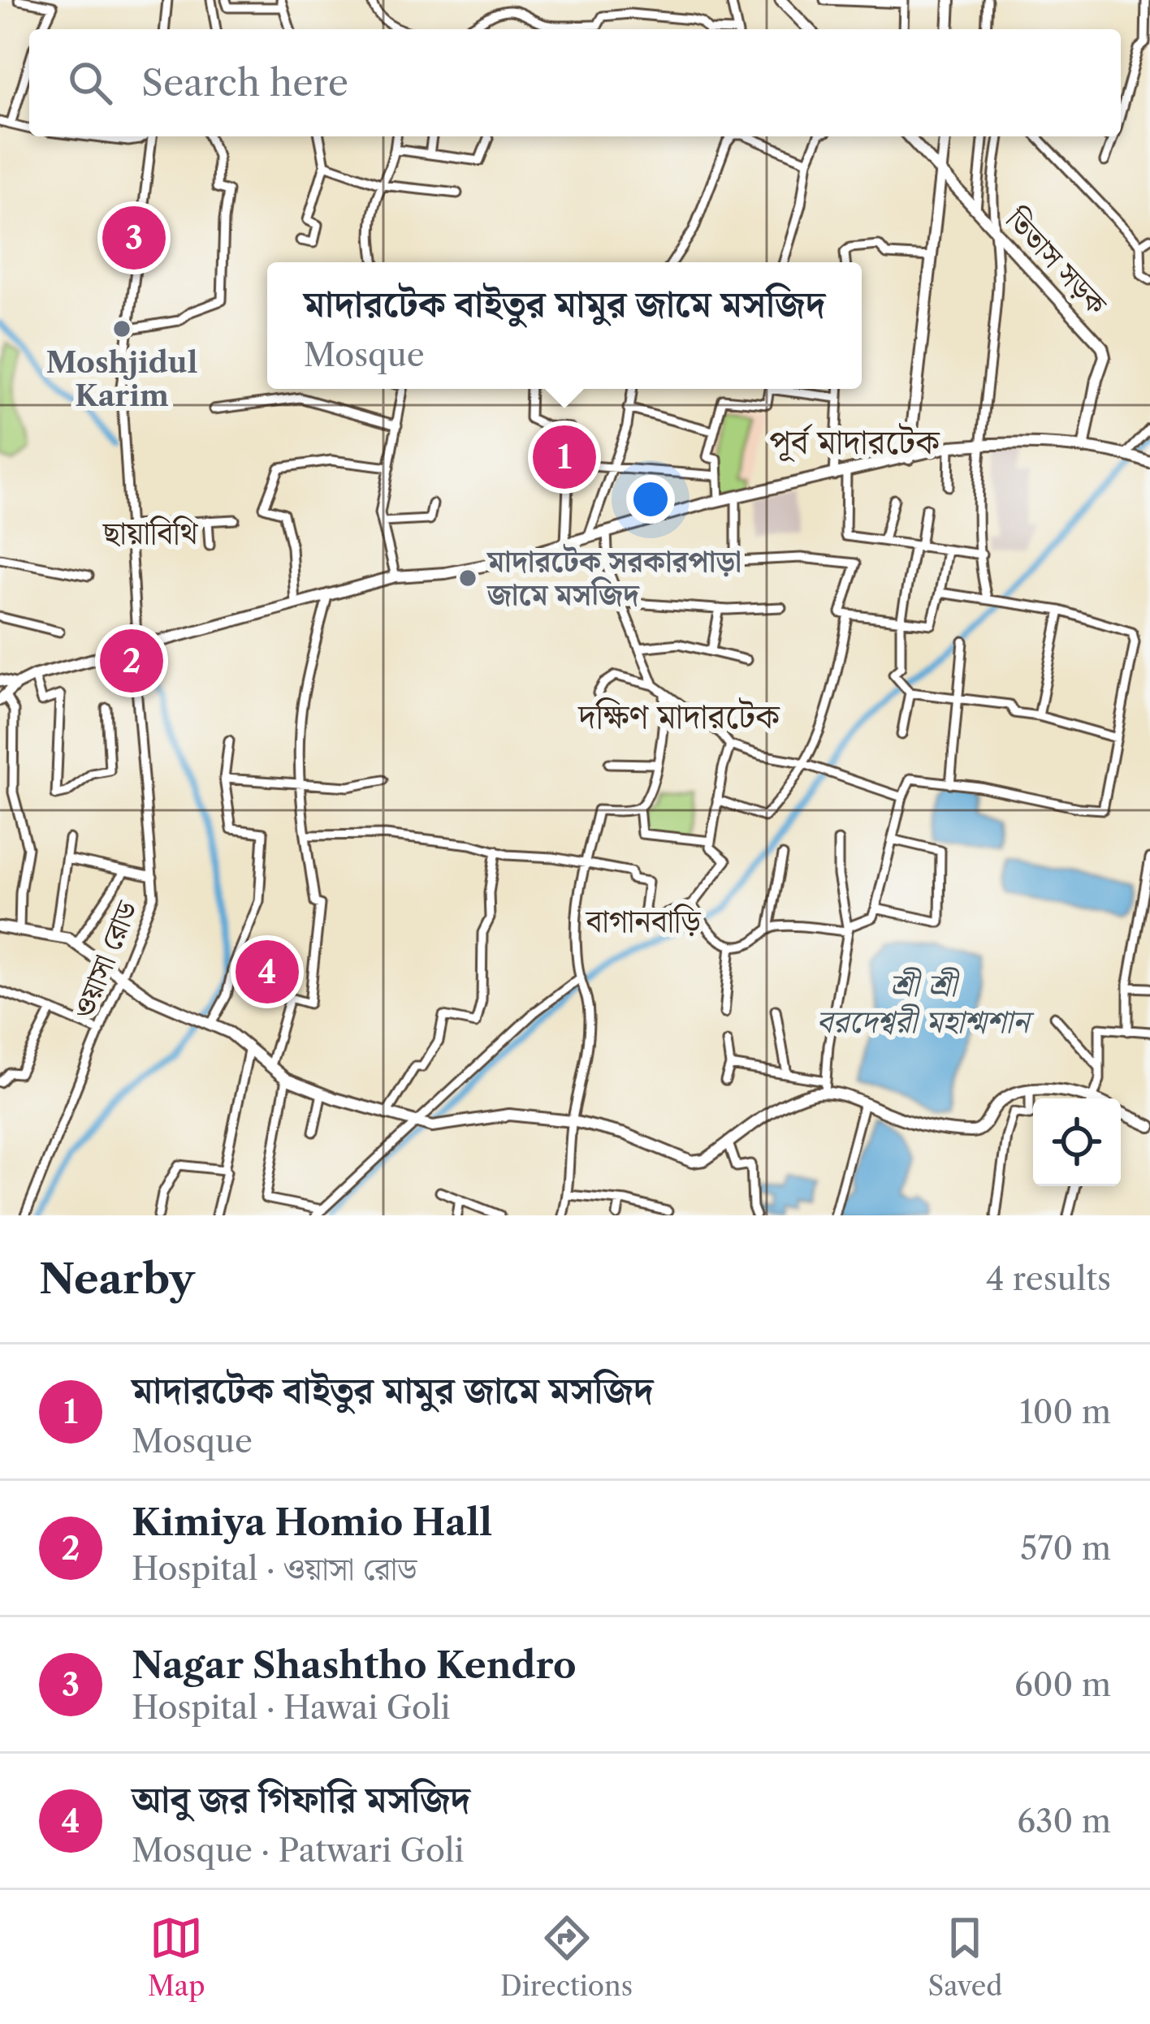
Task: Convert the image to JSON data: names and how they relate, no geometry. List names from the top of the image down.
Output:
{
  "streets": {
    "street": ["তিতাস সড়ক", "ওয়াসা রোড"]
  },
  "districts": [
    "পূর্ব মাদারটেক",
    "ছায়াবিথি",
    "দক্ষিণ মাদারটেক",
    "বাগানবাড়ি"
  ],
  "water": ["শ্রী শ্রী বরদেশ্বরী মহাশ্মশান"],
  "places": ["Moshjidul Karim", "মাদারটেক সরকারপাড়া জামে মসজিদ"],
  "page": {
    "search": "Search here",
    "pins": [
      "3",
      "1",
      "2",
      "4"
    ],
    "popup": ["মাদারটেক বাইতুর মামুর জামে মসজিদ", "Mosque"],
    "heading": ["Nearby", "4 results"],
    "list": [
      {
        "mark": "1",
        "name": "মাদারটেক বাইতুর মামুর জামে মসজিদ",
        "note": "Mosque",
        "value": "100 m"
      },
      {
        "mark": "2",
        "name": "Kimiya Homio Hall",
        "note": "Hospital · ওয়াসা রোড",
        "value": "570 m"
      },
      {
        "mark": "3",
        "name": "Nagar Shashtho Kendro",
        "note": "Hospital · Hawai Goli",
        "value": "600 m"
      },
      {
        "mark": "4",
        "name": "আবু জর গিফারি মসজিদ",
        "note": "Mosque · Patwari Goli",
        "value": "630 m"
      }
    ],
    "nav": ["Map", "Directions", "Saved"]
  }
}
